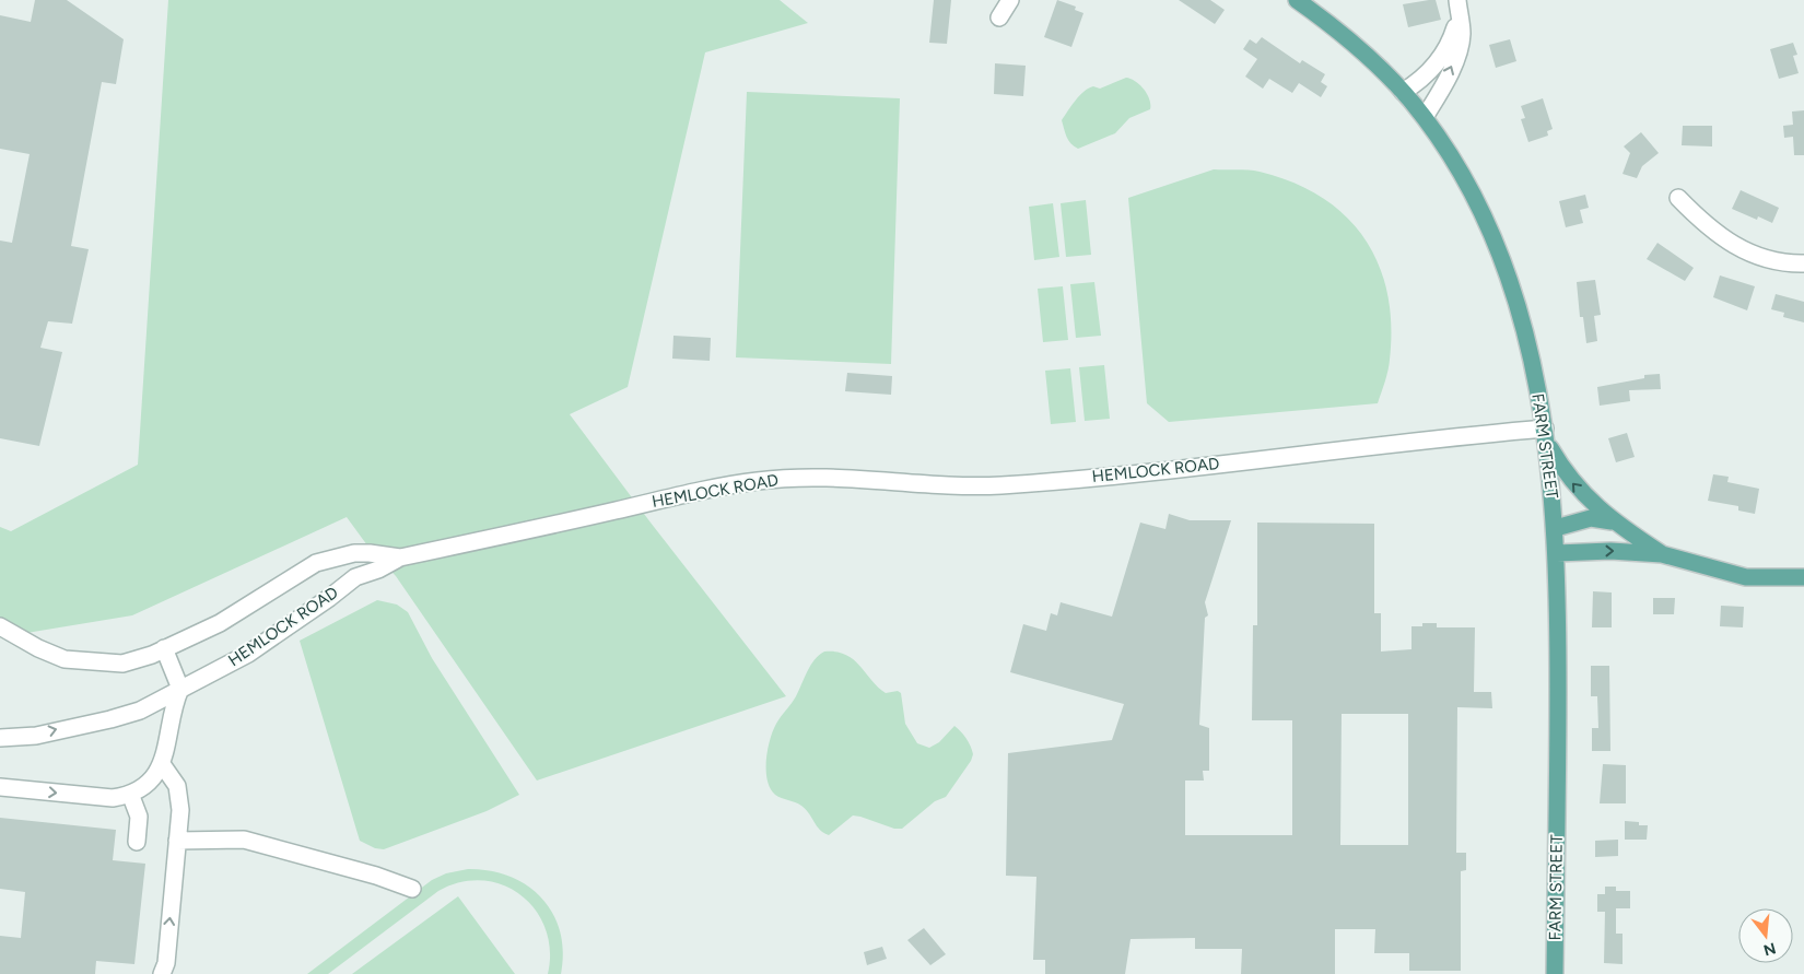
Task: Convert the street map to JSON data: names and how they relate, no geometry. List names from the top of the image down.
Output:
{
  "streets": {
    "main road": ["FARM STREET"],
    "street": ["HEMLOCK ROAD"]
  },
  "crossings": [
    ["FARM STREET", "HEMLOCK ROAD"]
  ],
  "north": "bottom"
}
